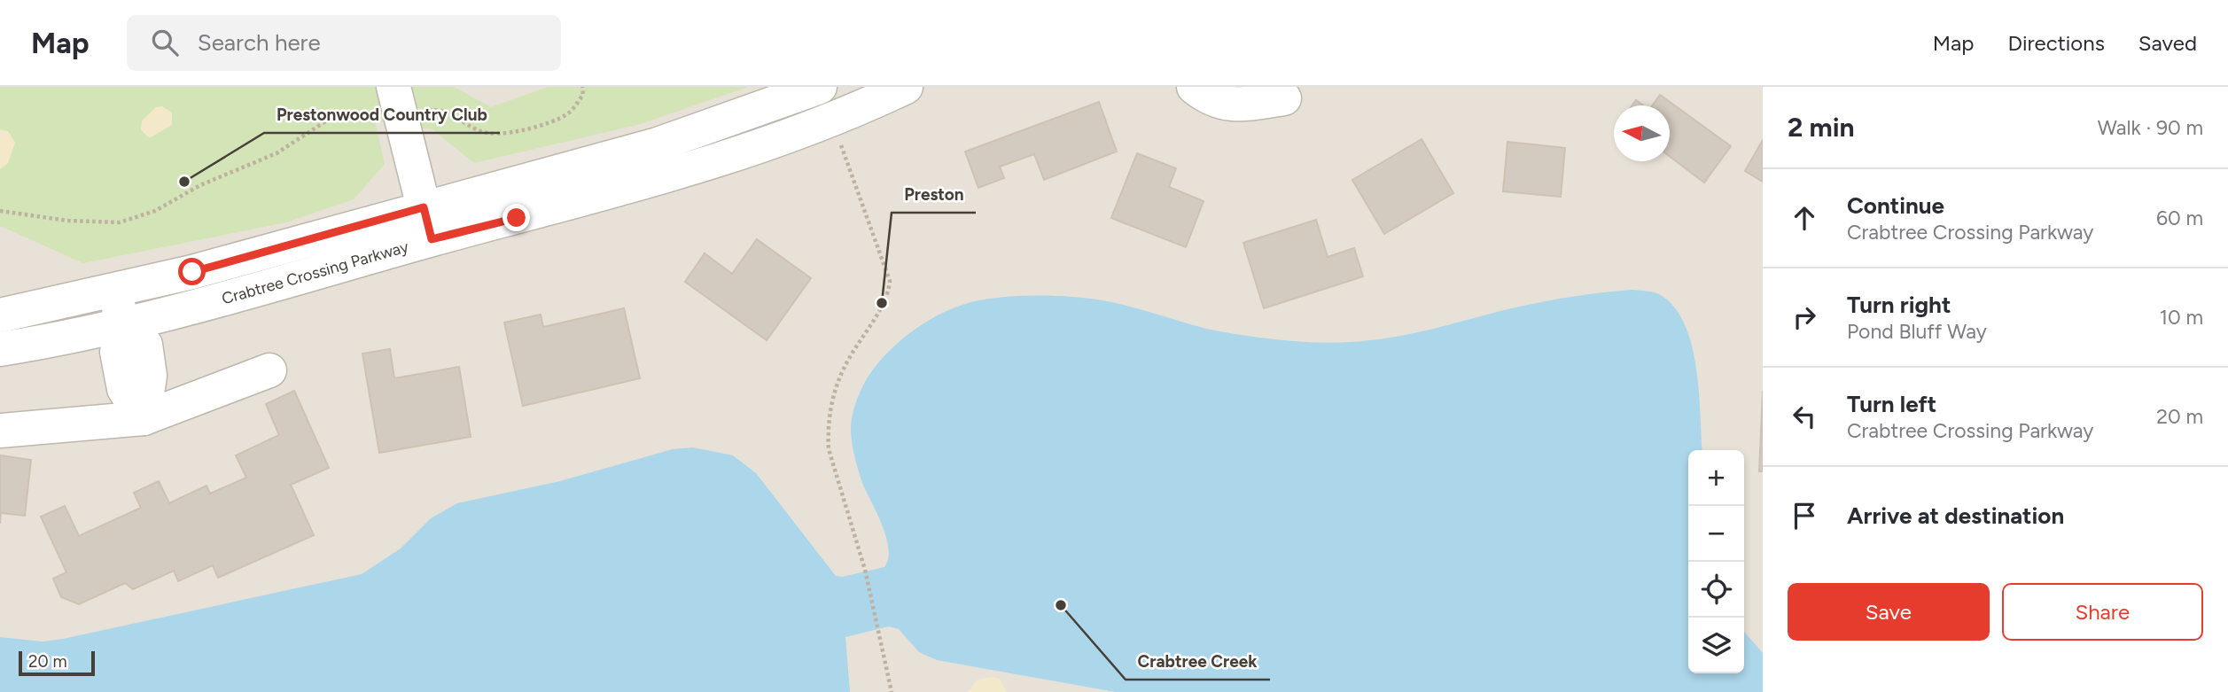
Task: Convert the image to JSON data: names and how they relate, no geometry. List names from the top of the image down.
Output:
{
  "streets": {
    "street": ["Crabtree Crossing Parkway"]
  },
  "places": ["Prestonwood Country Club", "Preston", "Crabtree Creek"],
  "scale_bar": "20 m",
  "north": "left",
  "page": {
    "header": "Map",
    "search": "Search here",
    "nav": ["Map", "Directions", "Saved"],
    "heading": ["2 min", "Walk · 90 m"],
    "list": [
      ["Continue", "Crabtree Crossing Parkway", "60 m"],
      ["Turn right", "Pond Bluff Way", "10 m"],
      ["Turn left", "Crabtree Crossing Parkway", "20 m"],
      "Arrive at destination"
    ],
    "map_buttons": ["+", "−"],
    "buttons": ["Save", "Share"],
    "scale": "20 m"
  }
}
